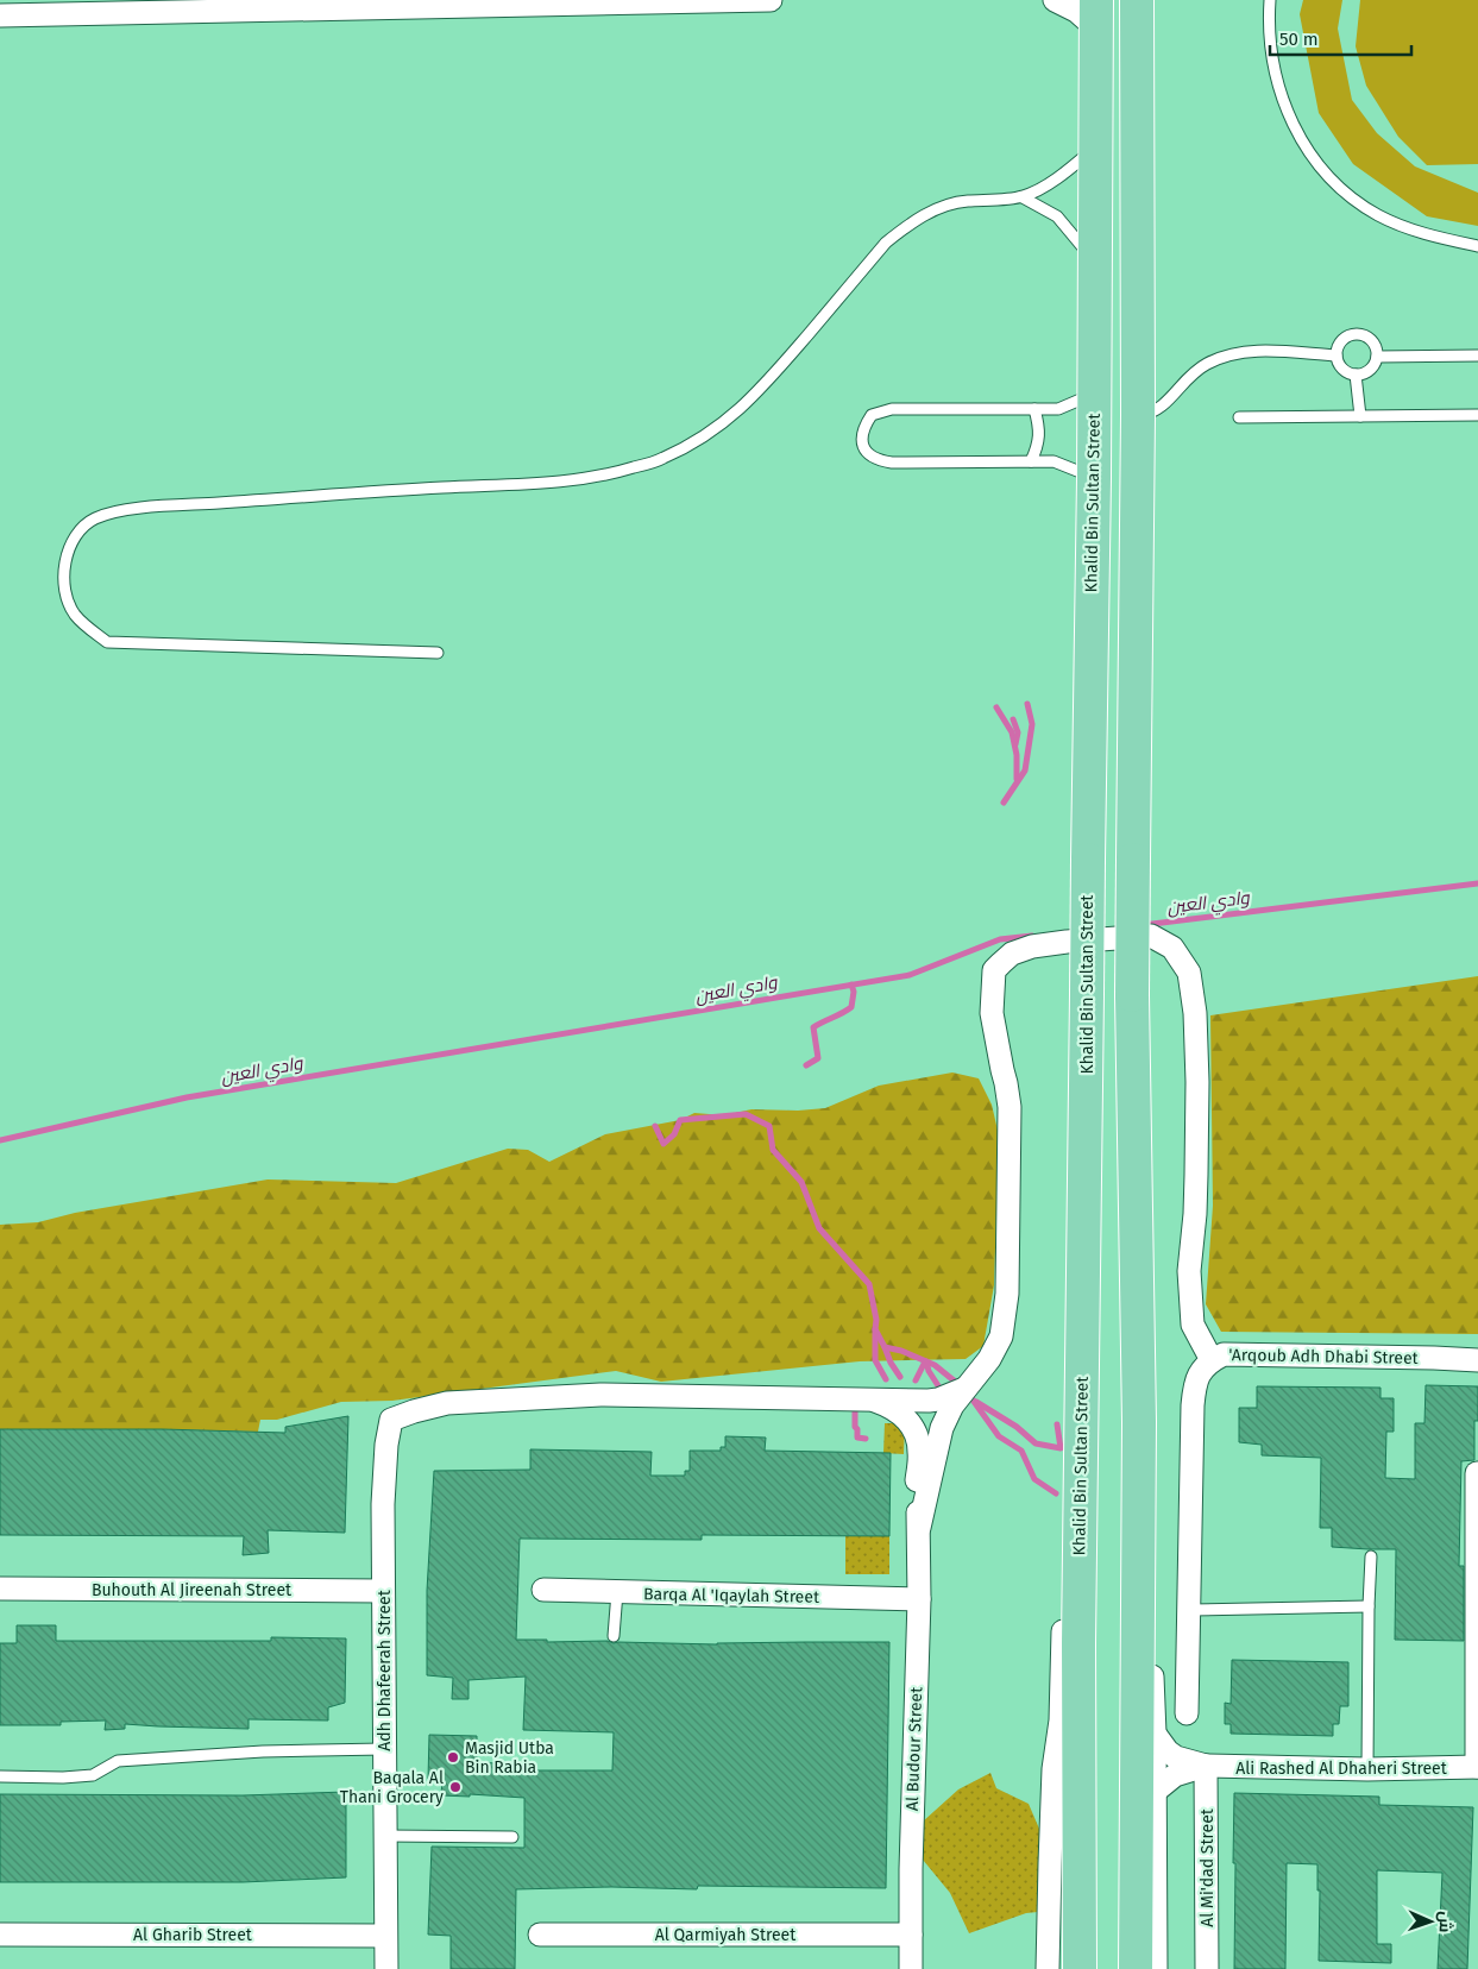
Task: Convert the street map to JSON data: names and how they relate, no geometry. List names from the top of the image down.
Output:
{
  "streets": {
    "main road": ["Khalid Bin Sultan Street"],
    "street": [
      "'Arqoub Adh Dhabi Street",
      "Buhouth Al Jireenah Street",
      "Barqa Al 'Iqaylah Street",
      "Adh Dhafeerah Street",
      "Al Budour Street",
      "Ali Rashed Al Dhaheri Street",
      "Al Mi'dad Street",
      "Al Gharib Street",
      "Al Qarmiyah Street"
    ]
  },
  "crossings": [
    ["Buhouth Al Jireenah Street", "Adh Dhafeerah Street"],
    ["Barqa Al 'Iqaylah Street", "Al Budour Street"],
    ["Adh Dhafeerah Street", "Al Gharib Street"],
    ["Al Budour Street", "Al Qarmiyah Street"],
    ["Ali Rashed Al Dhaheri Street", "Al Mi'dad Street"]
  ],
  "water": ["وادي العين"],
  "places": ["Masjid Utba Bin Rabia", "Baqala Al Thani Grocery"],
  "scale_bar": "50 m",
  "north": "right"
}
